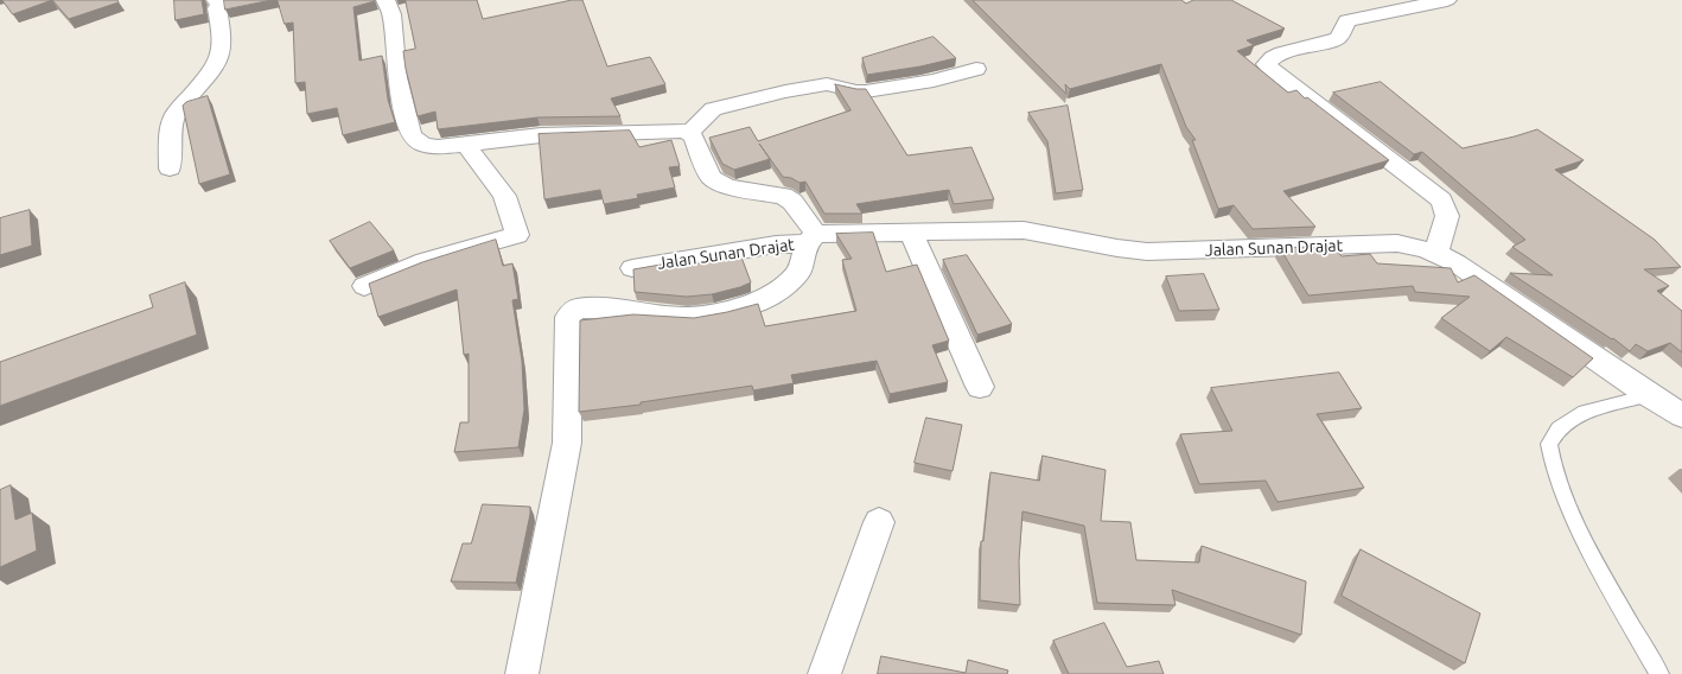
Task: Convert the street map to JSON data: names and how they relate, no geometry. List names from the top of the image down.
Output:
{
  "streets": {
    "street": ["Jalan Sunan Drajat"]
  }
}
